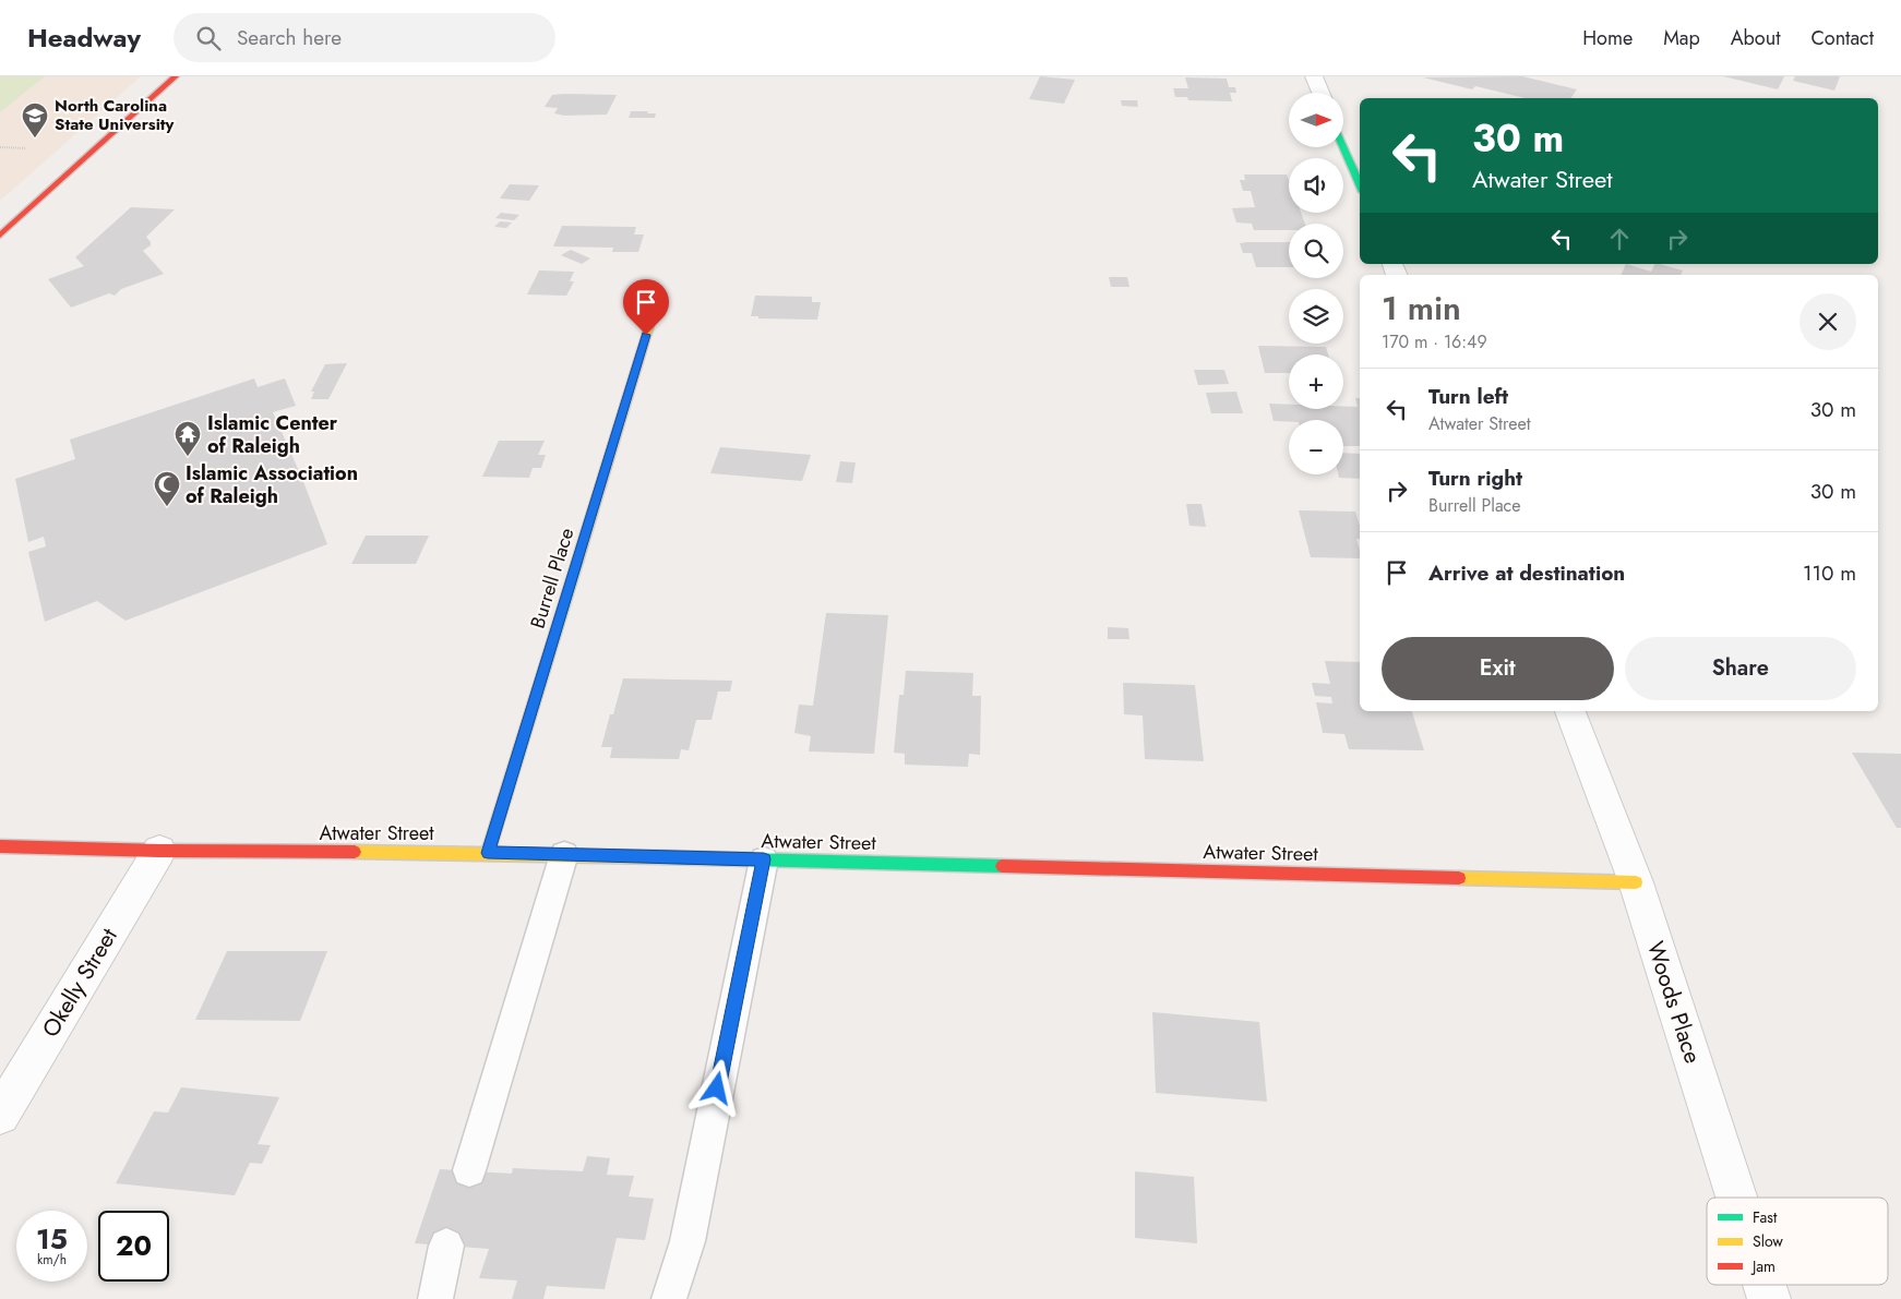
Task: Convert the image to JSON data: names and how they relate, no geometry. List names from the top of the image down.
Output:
{
  "streets": {
    "street": [
      "Burrell Place",
      "Atwater Street",
      "Okelly Street",
      "Woods Place"
    ]
  },
  "crossings": [
    ["Burrell Place", "Atwater Street"],
    ["Atwater Street", "Okelly Street"],
    ["Atwater Street", "Woods Place"]
  ],
  "places": {
    "school or university": ["North Carolina State University"],
    "temple": ["Islamic Center of Raleigh"],
    "mosque": ["Islamic Association of Raleigh"]
  },
  "legend": ["Fast", "Slow", "Jam"],
  "north": "right",
  "page": {
    "header": "Headway",
    "search": "Search here",
    "nav": [
      "Home",
      "Map",
      "About",
      "Contact"
    ],
    "map_buttons": ["+", "−"],
    "turn": ["30 m", "Atwater Street"],
    "heading": ["1 min", "170 m · 16:49"],
    "list": [
      {
        "name": "Turn left",
        "note": "Atwater Street",
        "value": "30 m"
      },
      {
        "name": "Turn right",
        "note": "Burrell Place",
        "value": "30 m"
      },
      {
        "name": "Arrive at destination",
        "value": "110 m"
      }
    ],
    "buttons": ["Exit", "Share"],
    "speed": "15 km/h",
    "limit": "20"
  }
}
